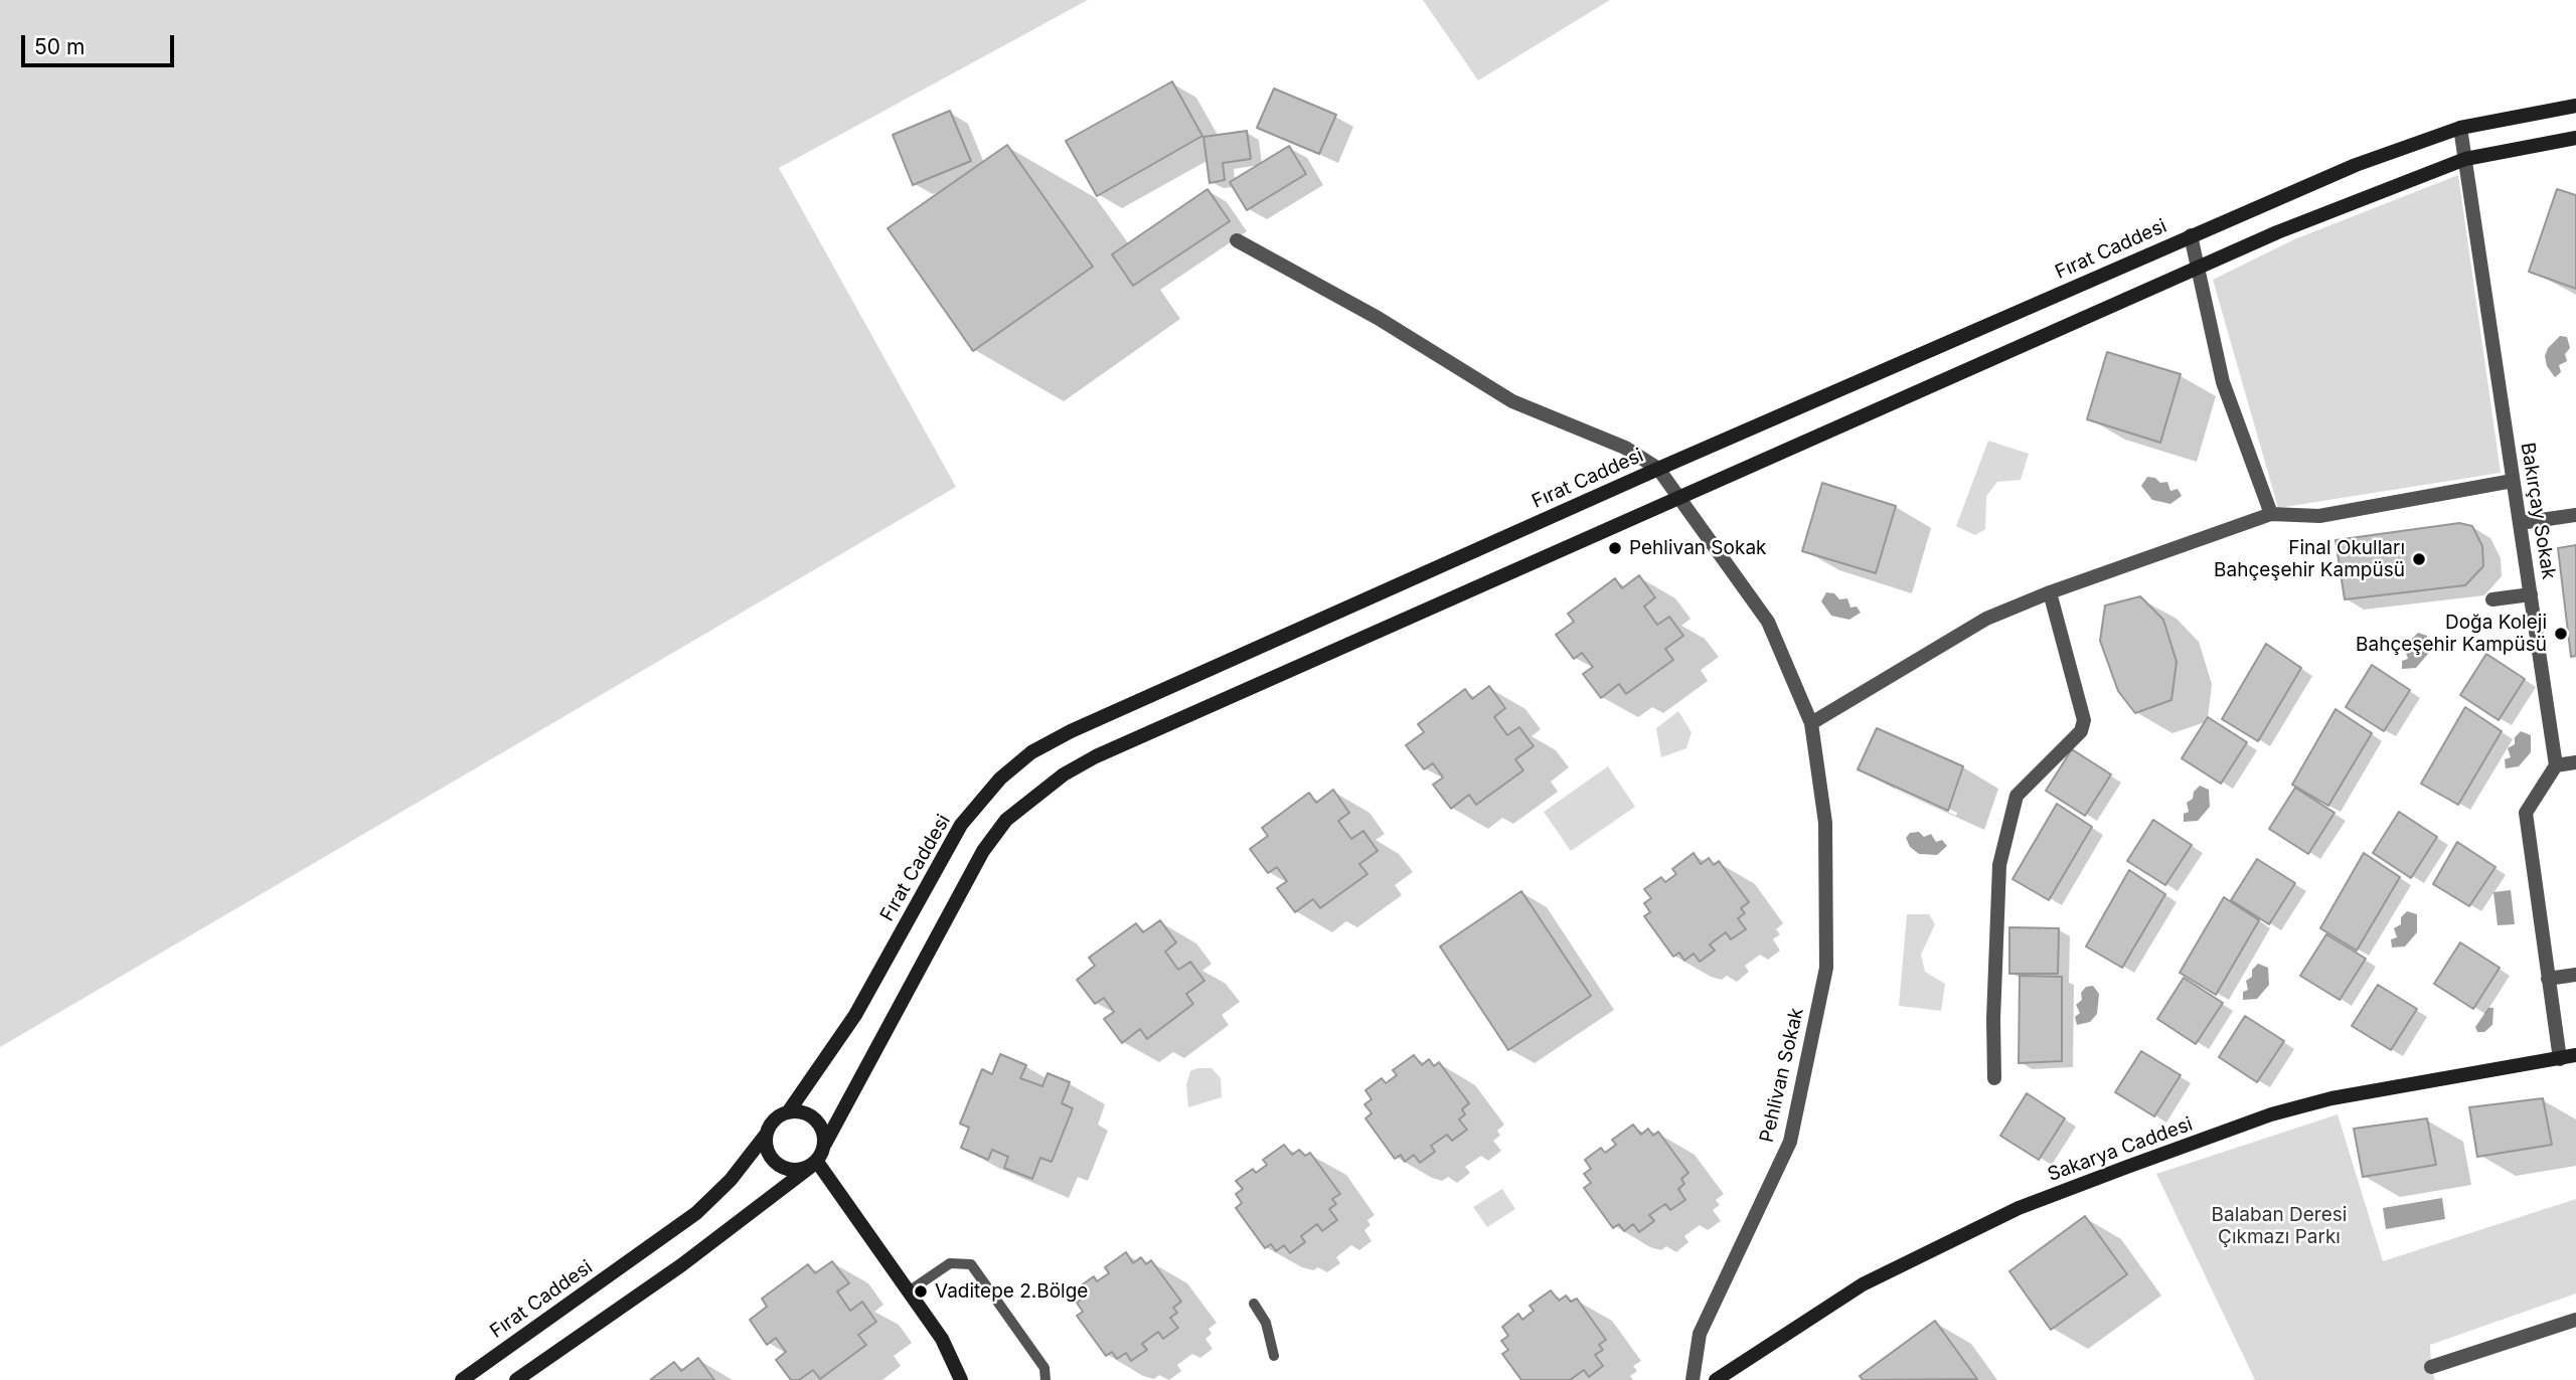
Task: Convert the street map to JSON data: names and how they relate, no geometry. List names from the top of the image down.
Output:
{
  "streets": {
    "main road": ["Fırat Caddesi", "Sakarya Caddesi"],
    "street": ["Bakırçay Sokak", "Pehlivan Sokak"]
  },
  "crossings": [
    ["Fırat Caddesi", "Bakırçay Sokak"],
    ["Fırat Caddesi", "Pehlivan Sokak"]
  ],
  "parks": ["Balaban Deresi Çıkmazı Parkı"],
  "places": [
    "Pehlivan Sokak",
    "Final Okulları Bahçeşehir Kampüsü",
    "Doğa Koleji Bahçeşehir Kampüsü",
    "Vaditepe 2.Bölge"
  ],
  "scale_bar": "50 m"
}
